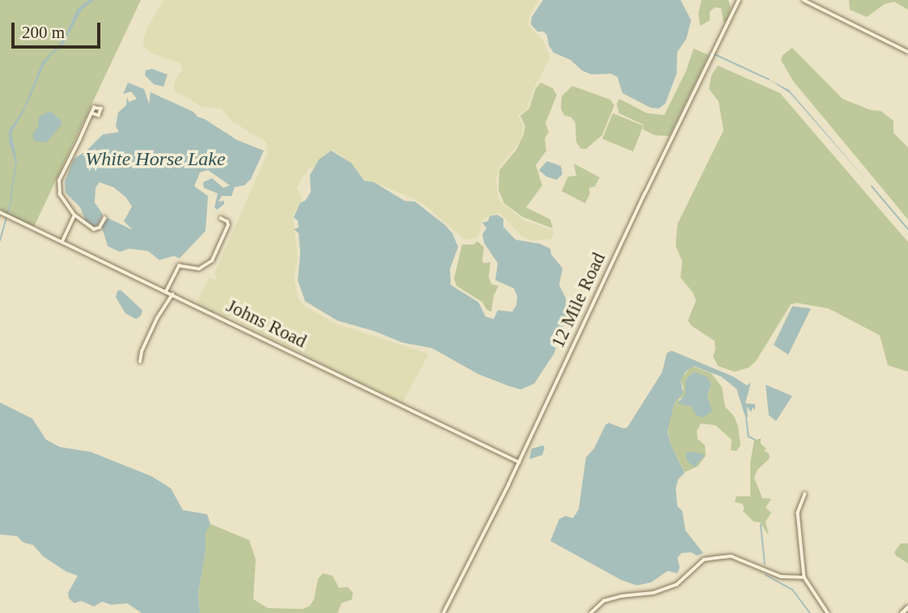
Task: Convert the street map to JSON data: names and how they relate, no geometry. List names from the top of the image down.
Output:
{
  "streets": {
    "street": ["12 Mile Road", "Johns Road"]
  },
  "crossings": [
    ["12 Mile Road", "Johns Road"]
  ],
  "water": ["White Horse Lake"],
  "scale_bar": "200 m"
}
